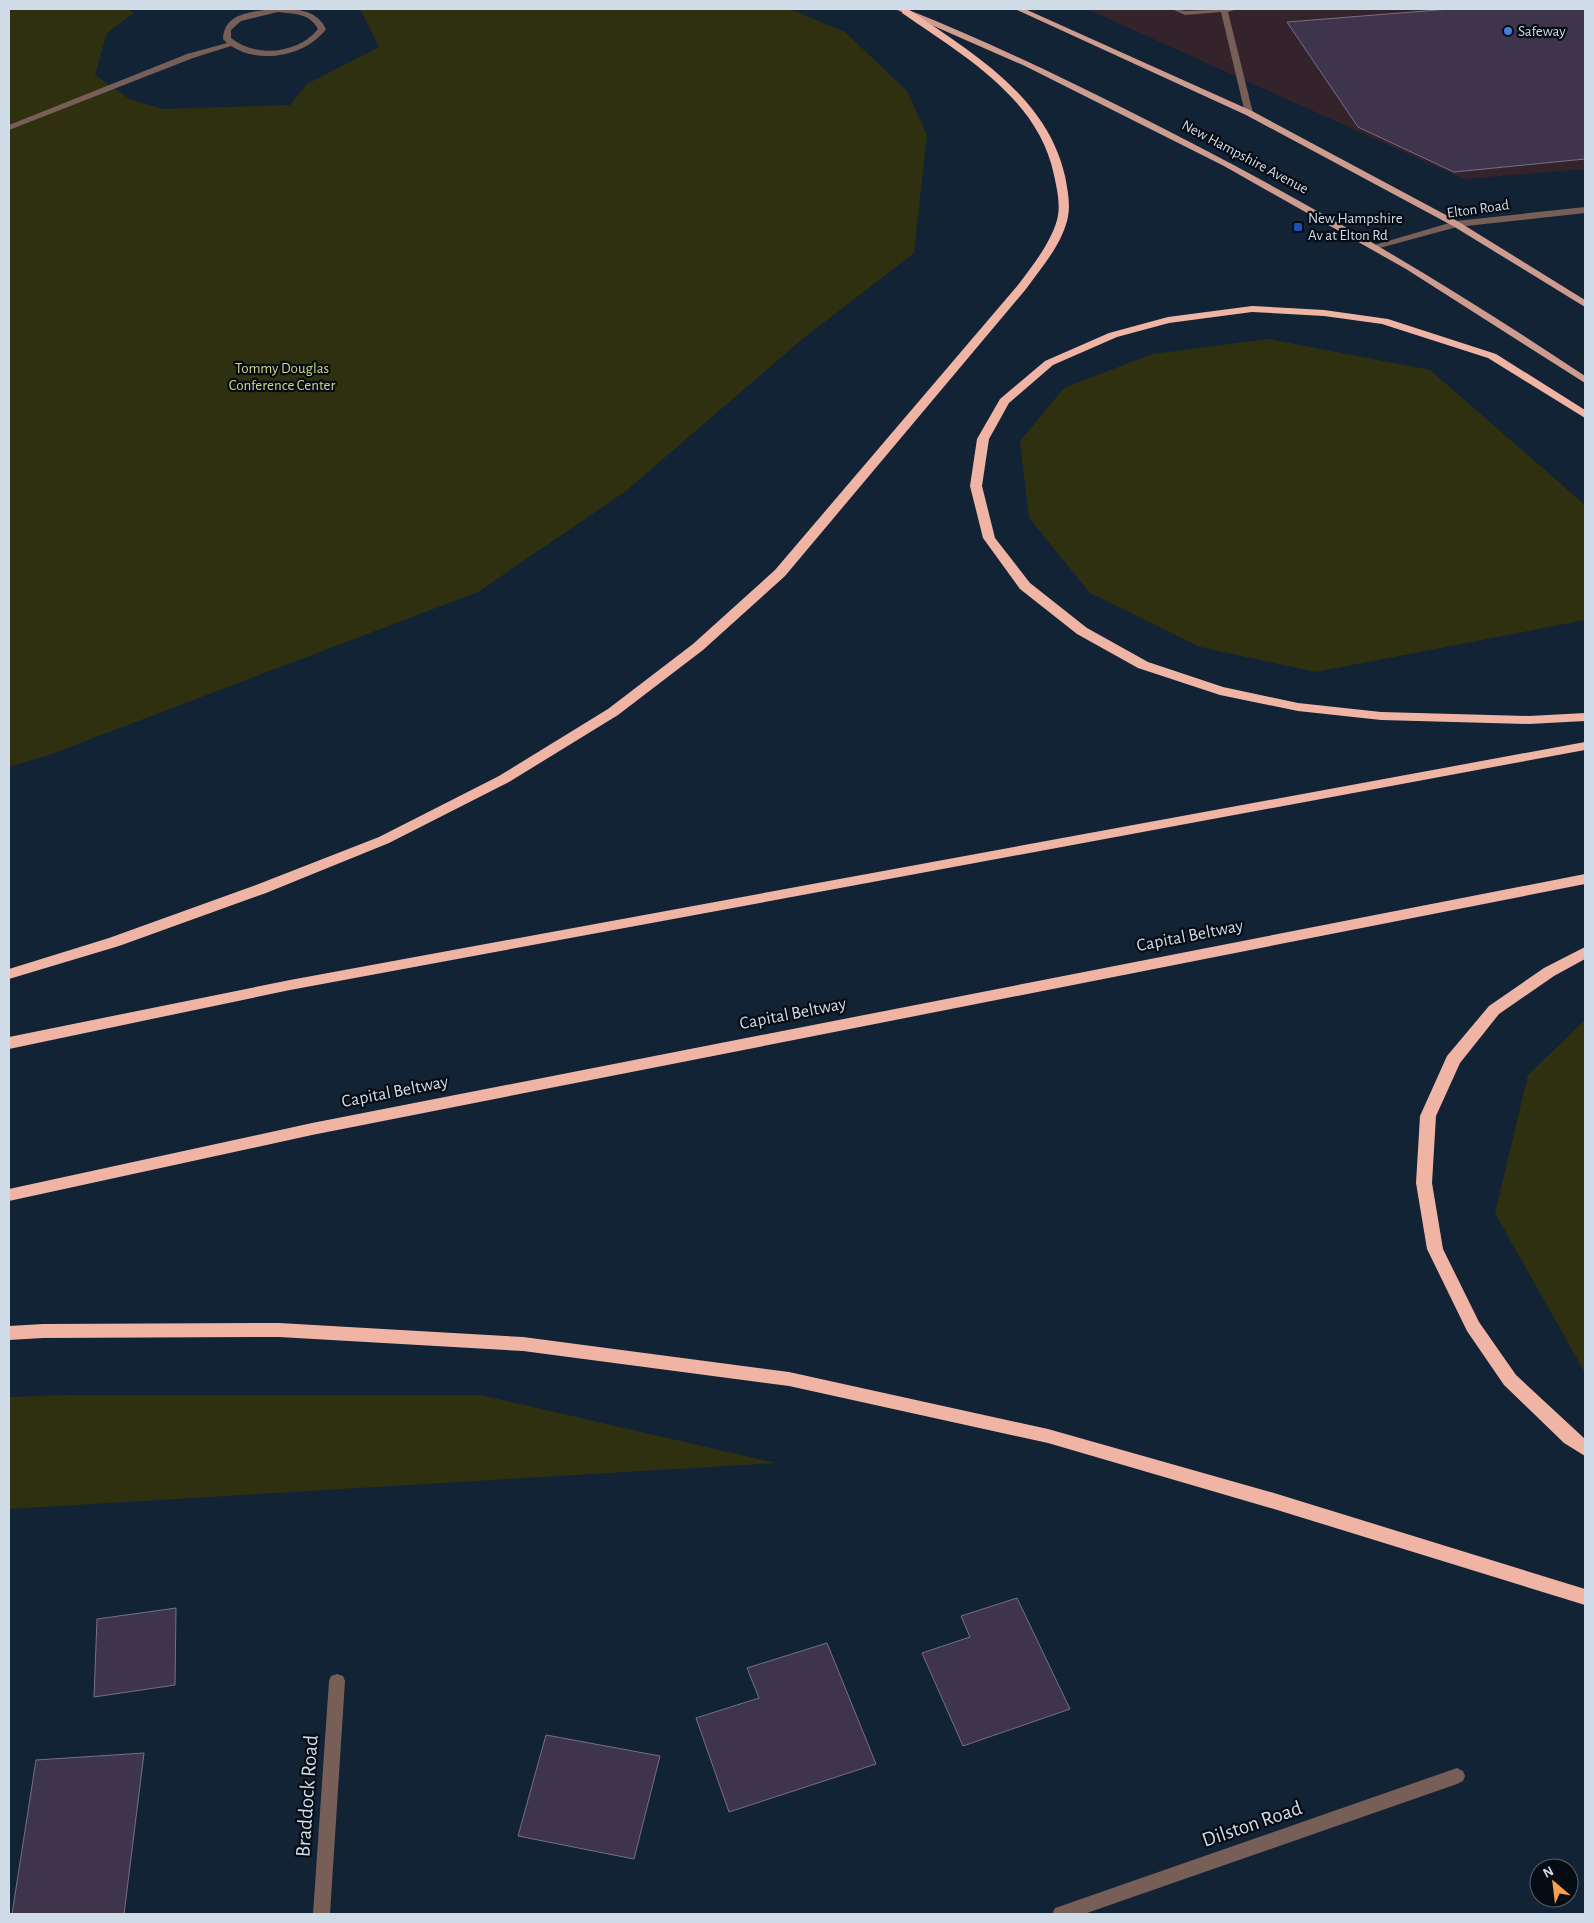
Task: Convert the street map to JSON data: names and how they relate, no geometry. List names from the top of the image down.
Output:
{
  "streets": {
    "highway": ["Capital Beltway"],
    "main road": ["New Hampshire Avenue"],
    "street": ["Elton Road", "Braddock Road", "Dilston Road"]
  },
  "crossings": [
    ["New Hampshire Avenue", "Elton Road"]
  ],
  "parks": ["Tommy Douglas Conference Center"],
  "places": {
    "other": ["Safeway"],
    "transit": ["New Hampshire Av at Elton Rd"]
  },
  "north": "top left"
}
